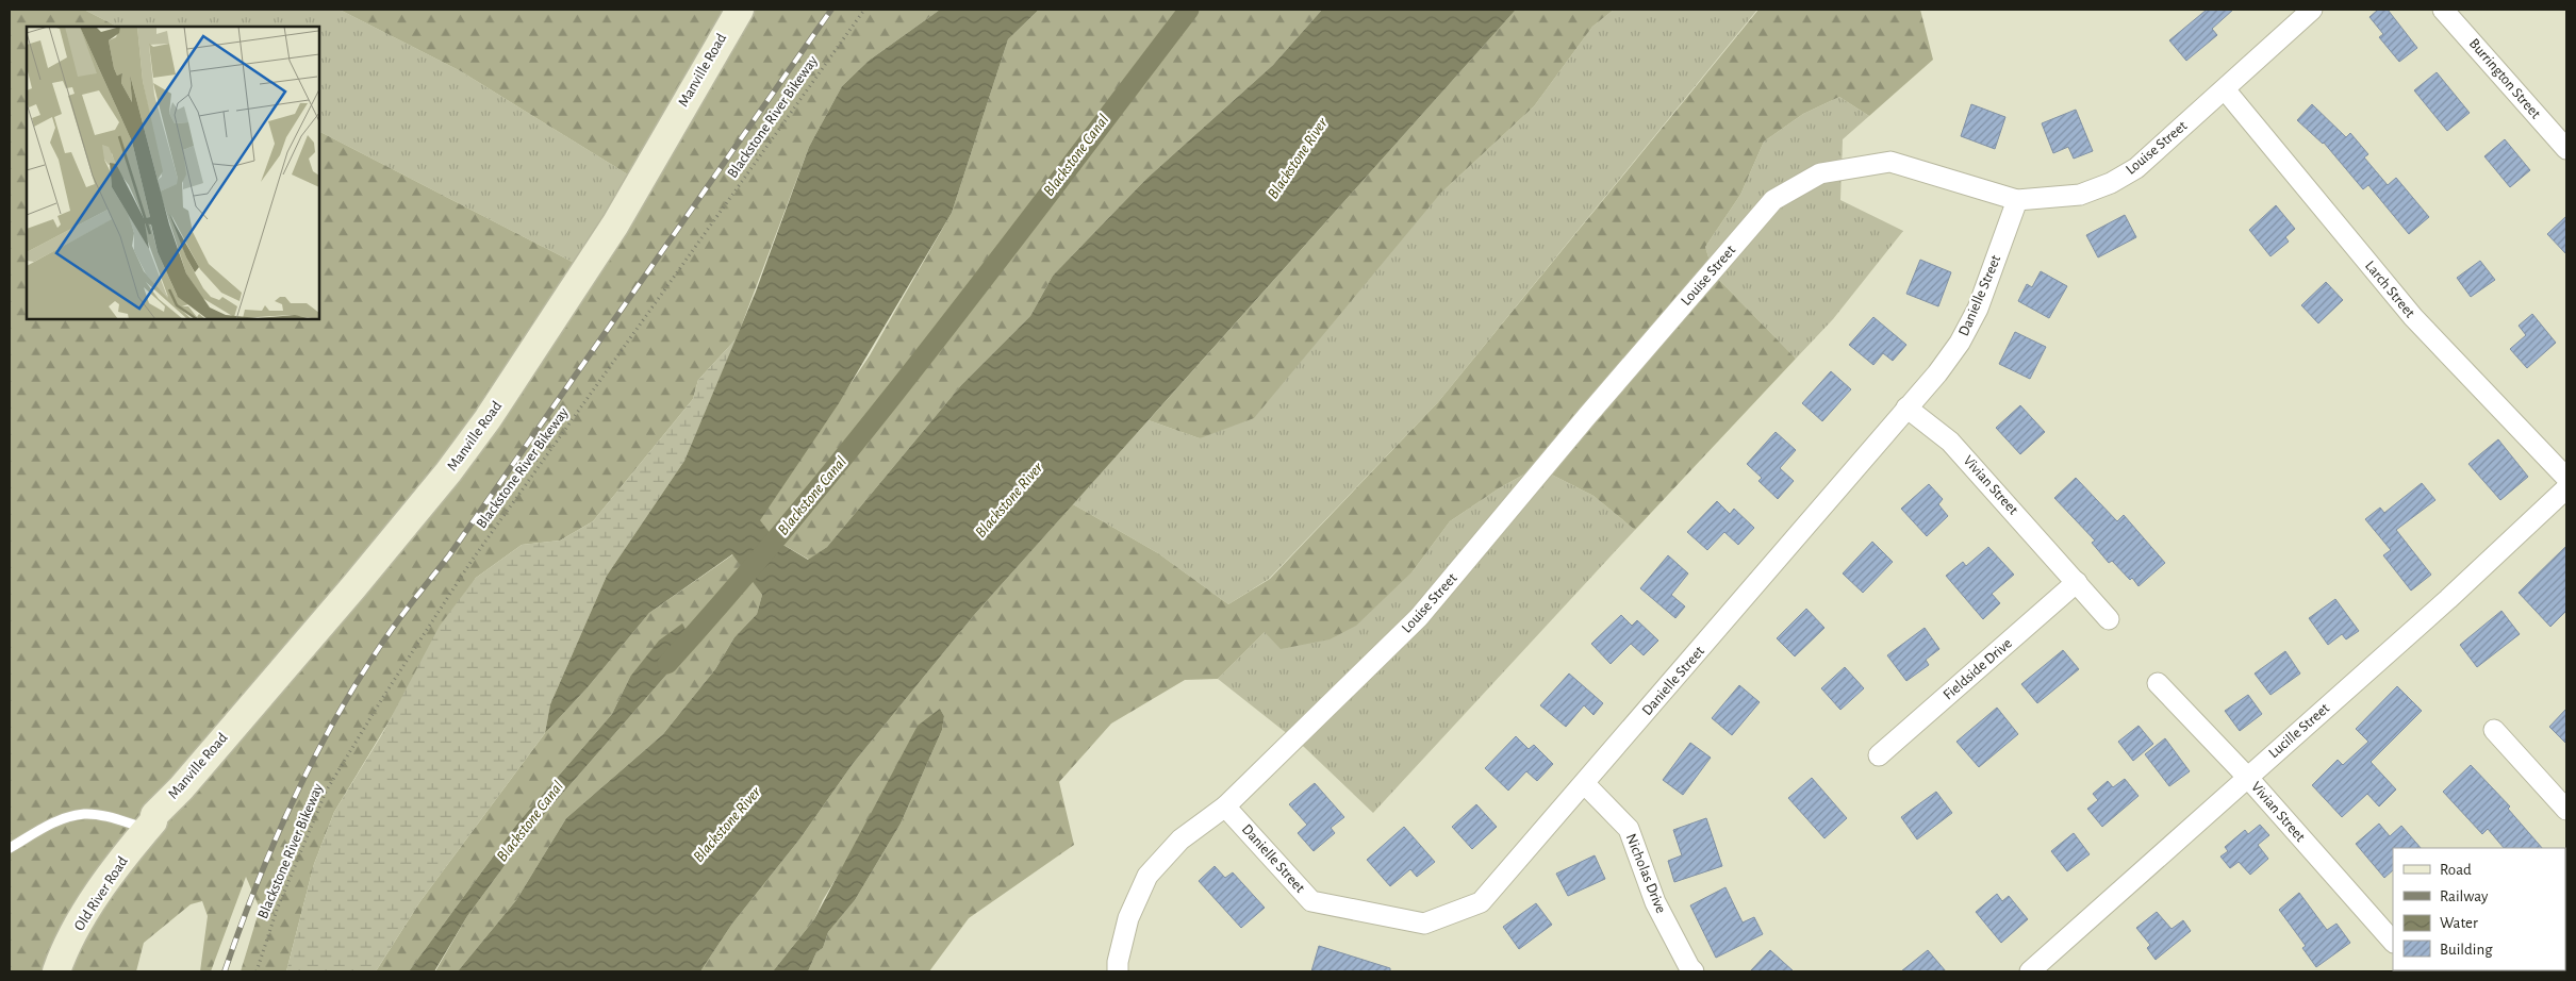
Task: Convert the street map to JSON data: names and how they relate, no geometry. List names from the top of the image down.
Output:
{
  "streets": {
    "main road": ["Manville Road", "Old River Road"],
    "street": [
      "Burrington Street",
      "Louise Street",
      "Larch Street",
      "Danielle Street",
      "Vivian Street",
      "Fieldside Drive",
      "Lucille Street",
      "Nicholas Drive"
    ],
    "path": ["Blackstone River Bikeway"]
  },
  "crossings": [
    ["Manville Road", "Old River Road"],
    ["Louise Street", "Larch Street"],
    ["Louise Street", "Danielle Street"],
    ["Danielle Street", "Vivian Street"],
    ["Danielle Street", "Nicholas Drive"],
    ["Vivian Street", "Fieldside Drive"],
    ["Vivian Street", "Lucille Street"]
  ],
  "water": ["Blackstone Canal", "Blackstone River"],
  "legend": [
    "Road",
    "Railway",
    "Water",
    "Building"
  ]
}
